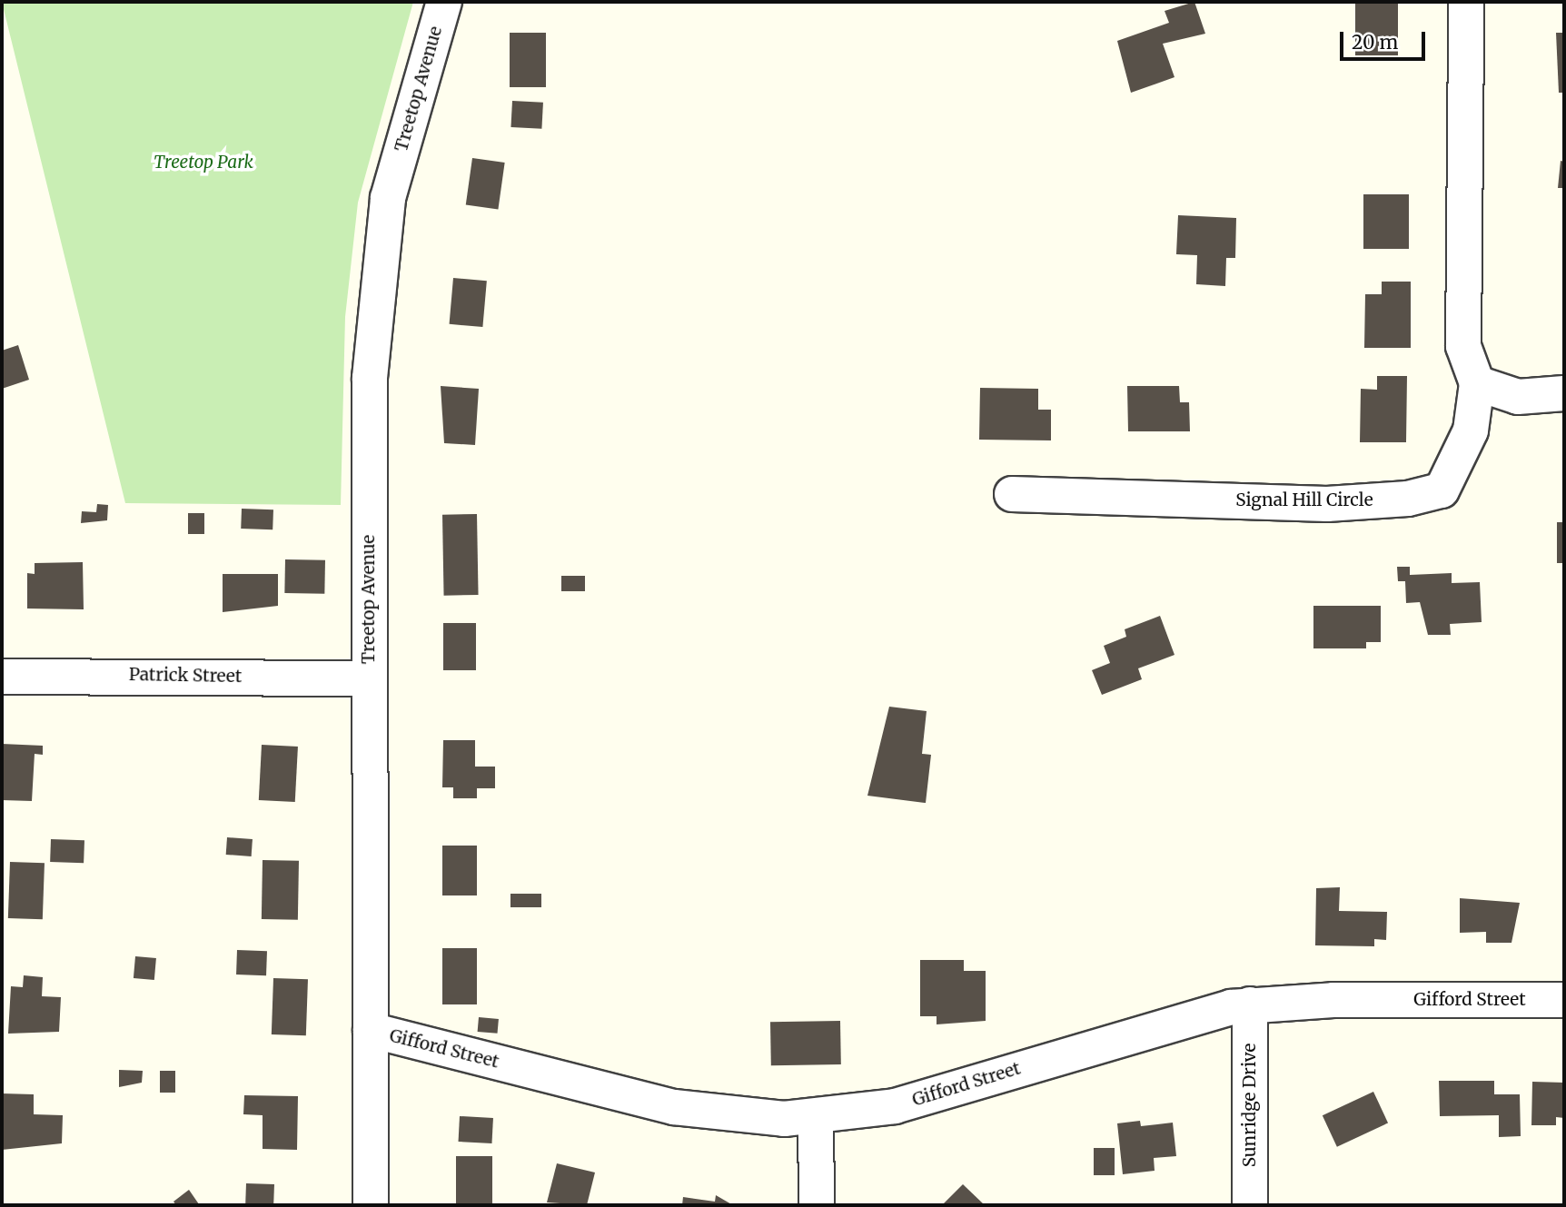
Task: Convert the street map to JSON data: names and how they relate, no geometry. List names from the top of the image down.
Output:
{
  "streets": {
    "street": [
      "Treetop Avenue",
      "Signal Hill Circle",
      "Patrick Street",
      "Gifford Street",
      "Sunridge Drive"
    ]
  },
  "crossings": [
    ["Treetop Avenue", "Patrick Street"],
    ["Treetop Avenue", "Gifford Street"],
    ["Gifford Street", "Sunridge Drive"]
  ],
  "parks": ["Treetop Park"],
  "scale_bar": "20 m"
}
